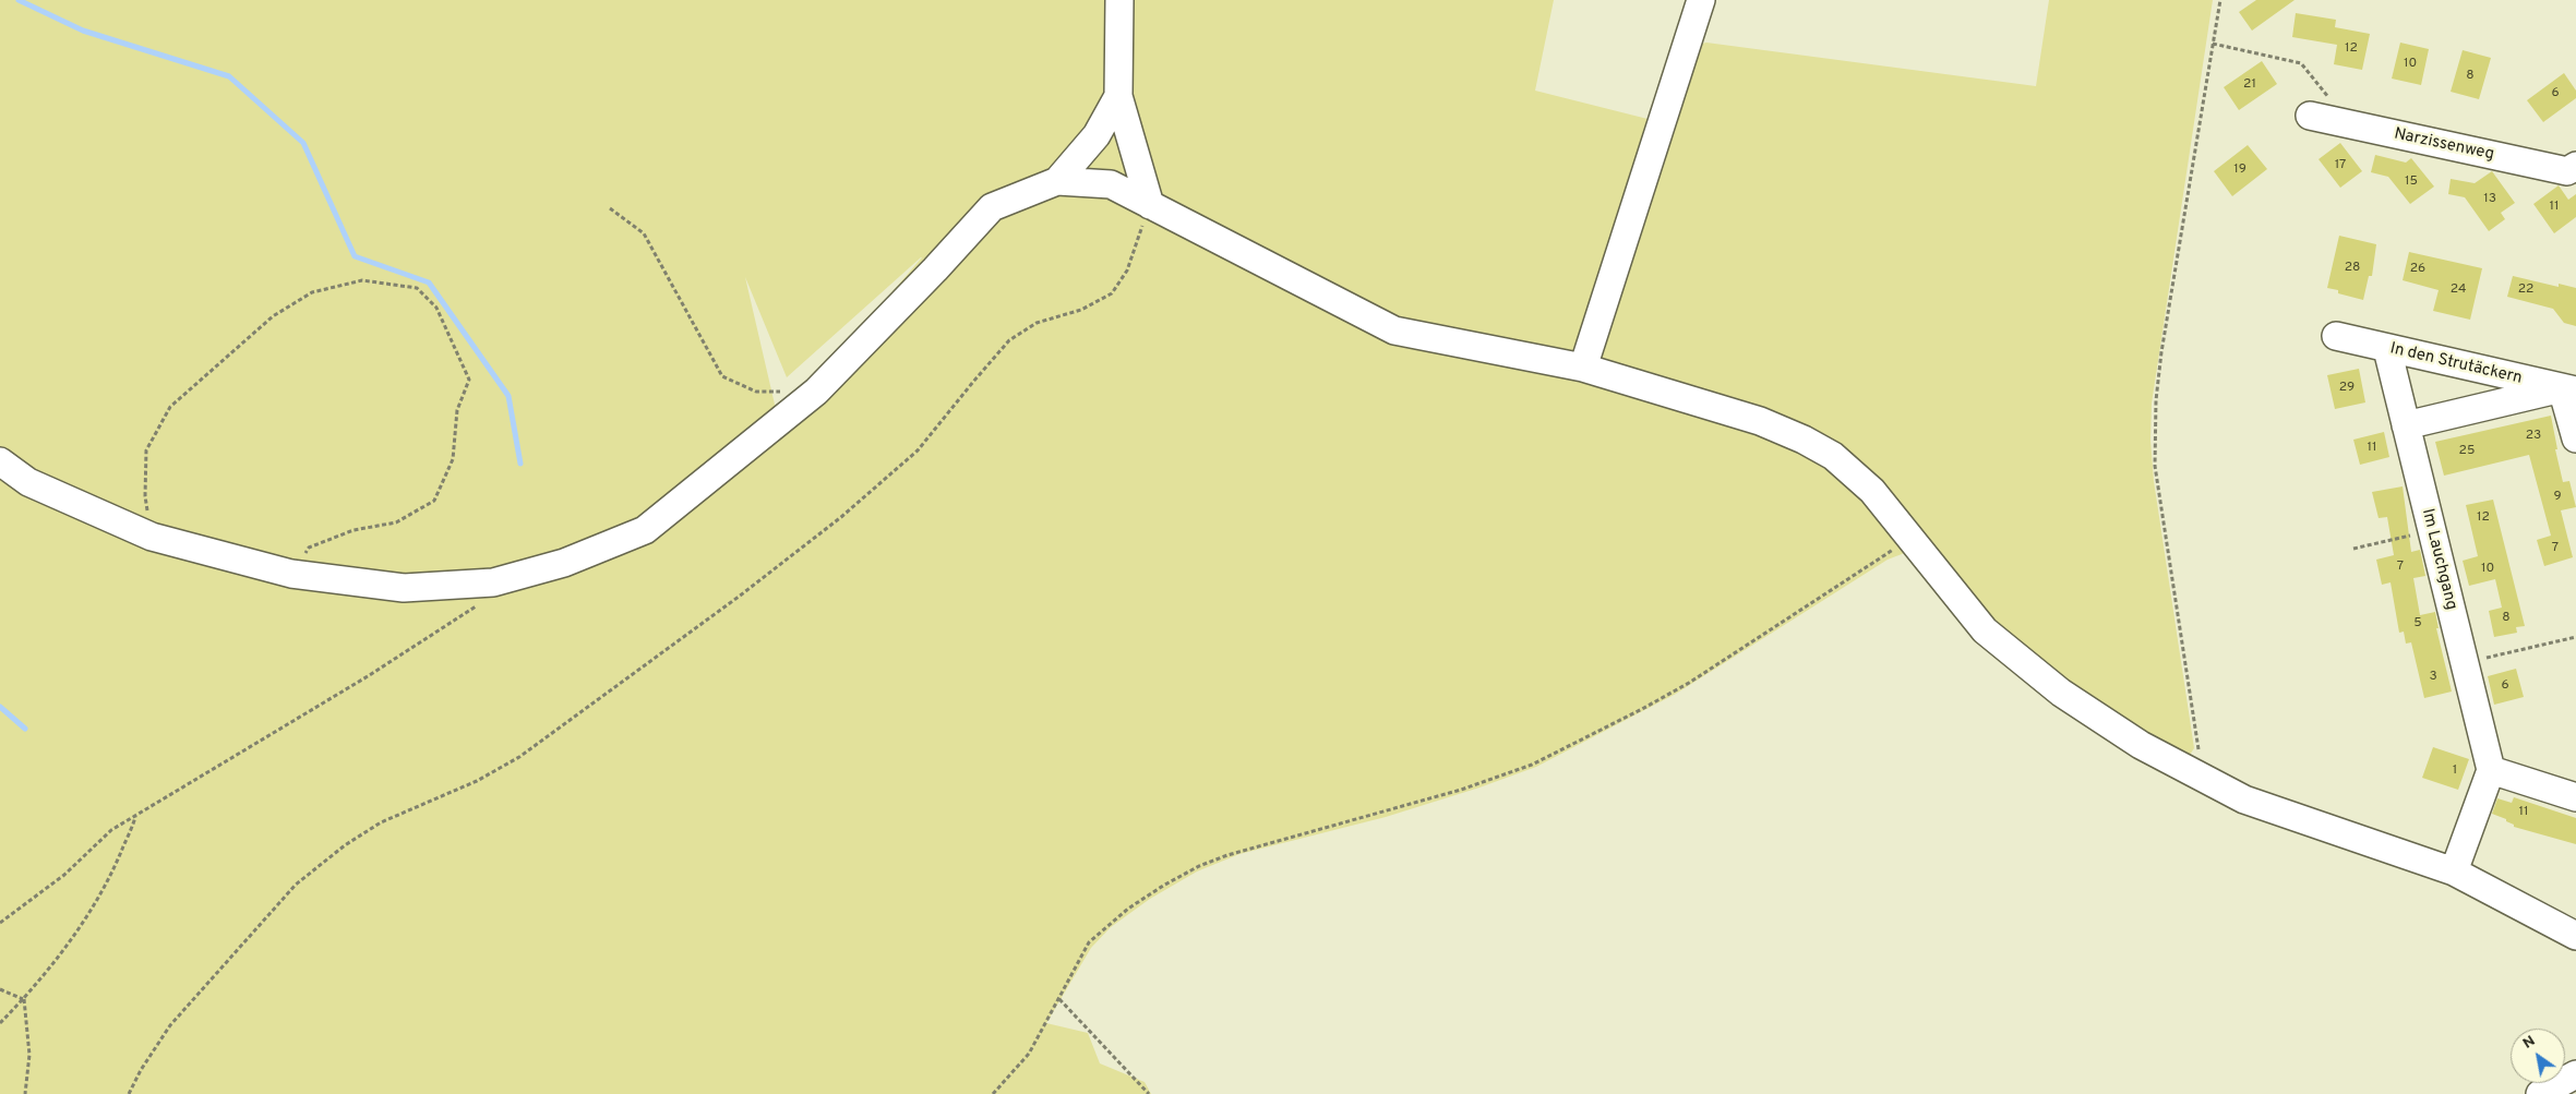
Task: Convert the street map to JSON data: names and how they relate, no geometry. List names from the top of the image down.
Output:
{
  "streets": {
    "street": ["Narzissenweg", "In den Strutäckern", "Im Lauchgang"]
  },
  "crossings": [
    ["In den Strutäckern", "Im Lauchgang"]
  ],
  "house_numbers": [
    "12",
    "10",
    "8",
    "21",
    "6",
    "17",
    "19",
    "15",
    "13",
    "11",
    "28",
    "26",
    "24",
    "22",
    "29",
    "23",
    "11",
    "25",
    "9",
    "12",
    "7",
    "7",
    "10",
    "8",
    "5",
    "3",
    "6",
    "1",
    "11"
  ],
  "north": "top left"
}
